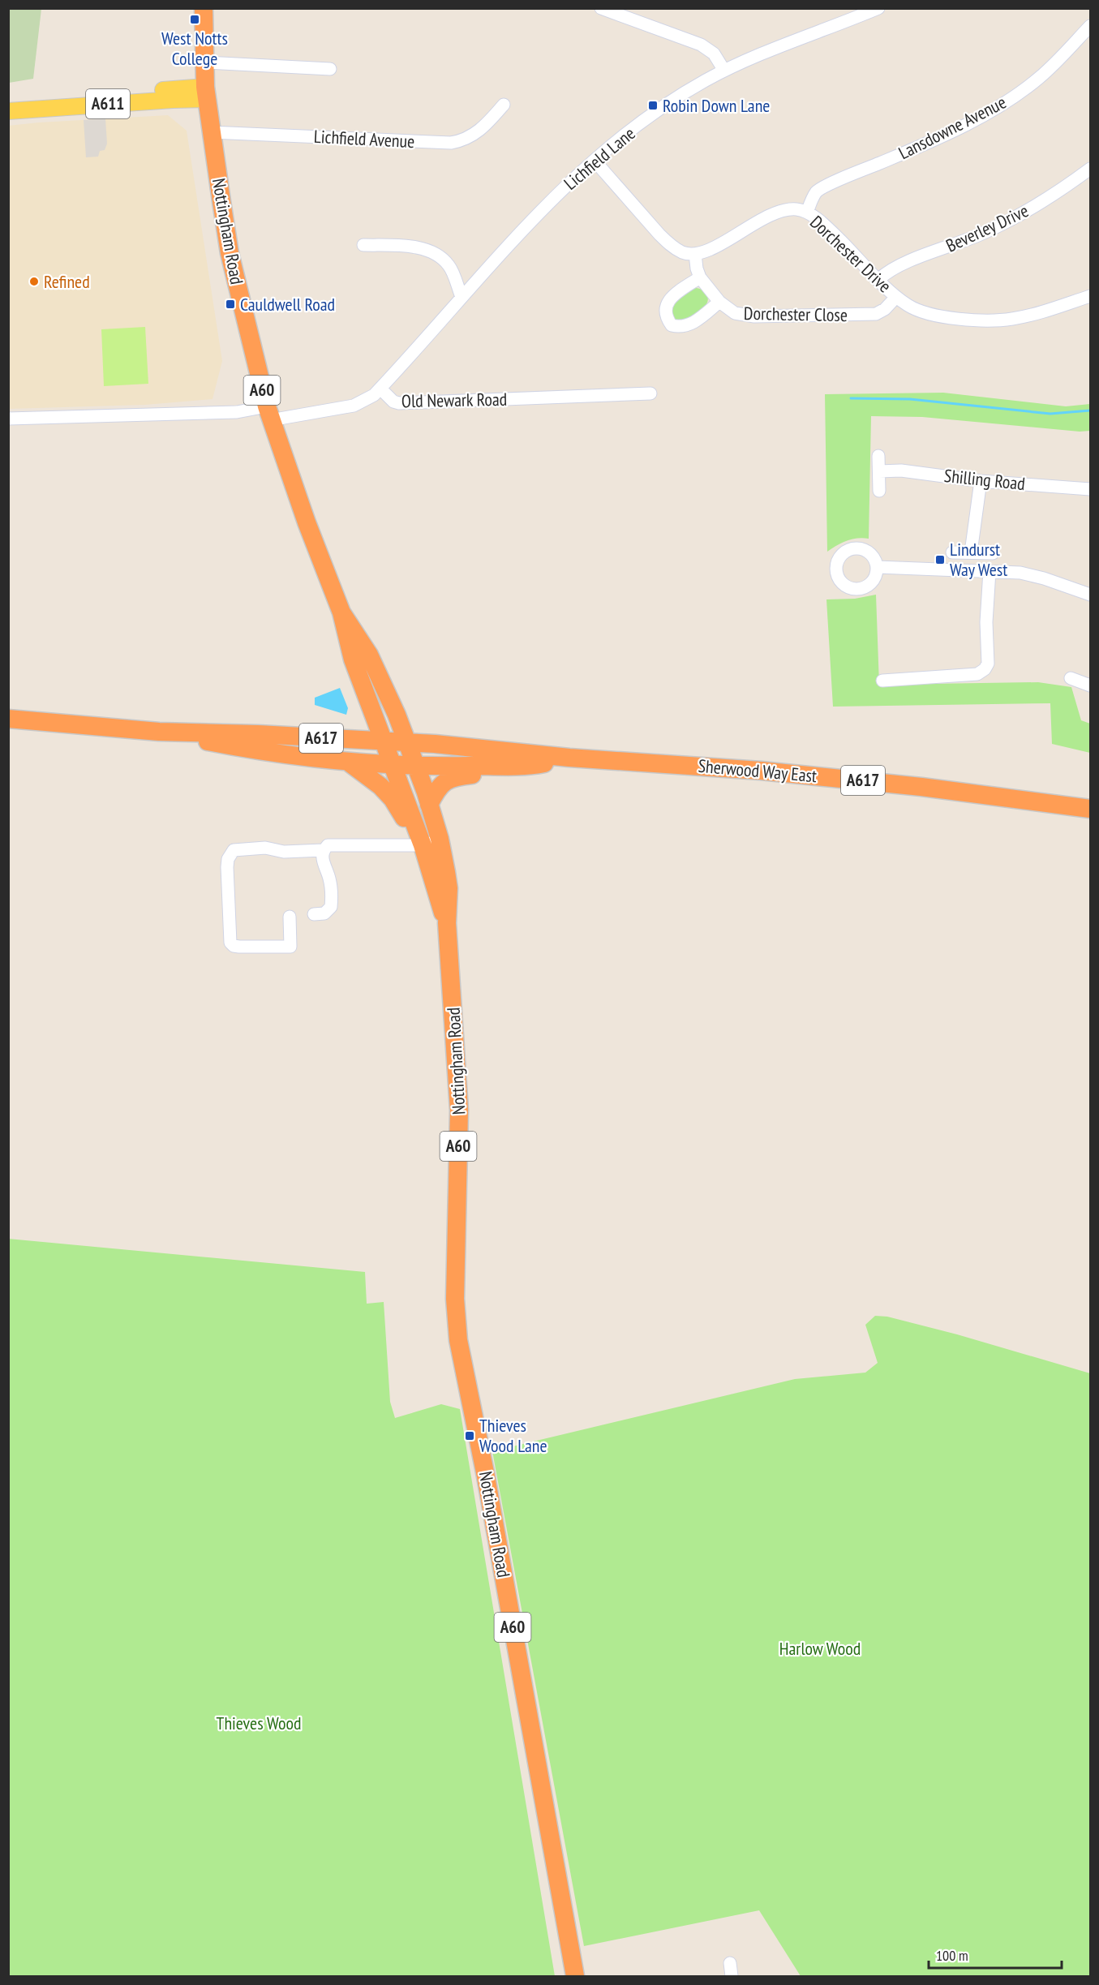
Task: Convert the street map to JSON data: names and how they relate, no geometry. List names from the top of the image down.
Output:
{
  "streets": {
    "highway": [
      "Nottingham Road",
      "A60",
      "A617",
      "Sherwood Way East"
    ],
    "main road": ["A611"],
    "street": [
      "Lansdowne Avenue",
      "Lichfield Avenue",
      "Lichfield Lane",
      "Beverley Drive",
      "Dorchester Drive",
      "Dorchester Close",
      "Old Newark Road",
      "Shilling Road"
    ]
  },
  "crossings": [
    ["A611", "Nottingham Road"],
    ["Lansdowne Avenue", "Dorchester Drive"],
    ["Lichfield Avenue", "Nottingham Road"],
    ["Lichfield Lane", "Old Newark Road"],
    ["Beverley Drive", "Dorchester Drive"],
    ["Nottingham Road", "Old Newark Road"],
    ["Nottingham Road", "A617"],
    ["Nottingham Road", "Sherwood Way East"],
    ["Dorchester Drive", "Dorchester Close"],
    ["A617", "Sherwood Way East"]
  ],
  "parks": ["Harlow Wood", "Thieves Wood"],
  "places": {
    "transit": [
      "West Notts College",
      "Robin Down Lane",
      "Cauldwell Road",
      "Lindurst Way West",
      "Thieves Wood Lane"
    ],
    "other": ["Refined"]
  },
  "scale_bar": "100 m"
}
